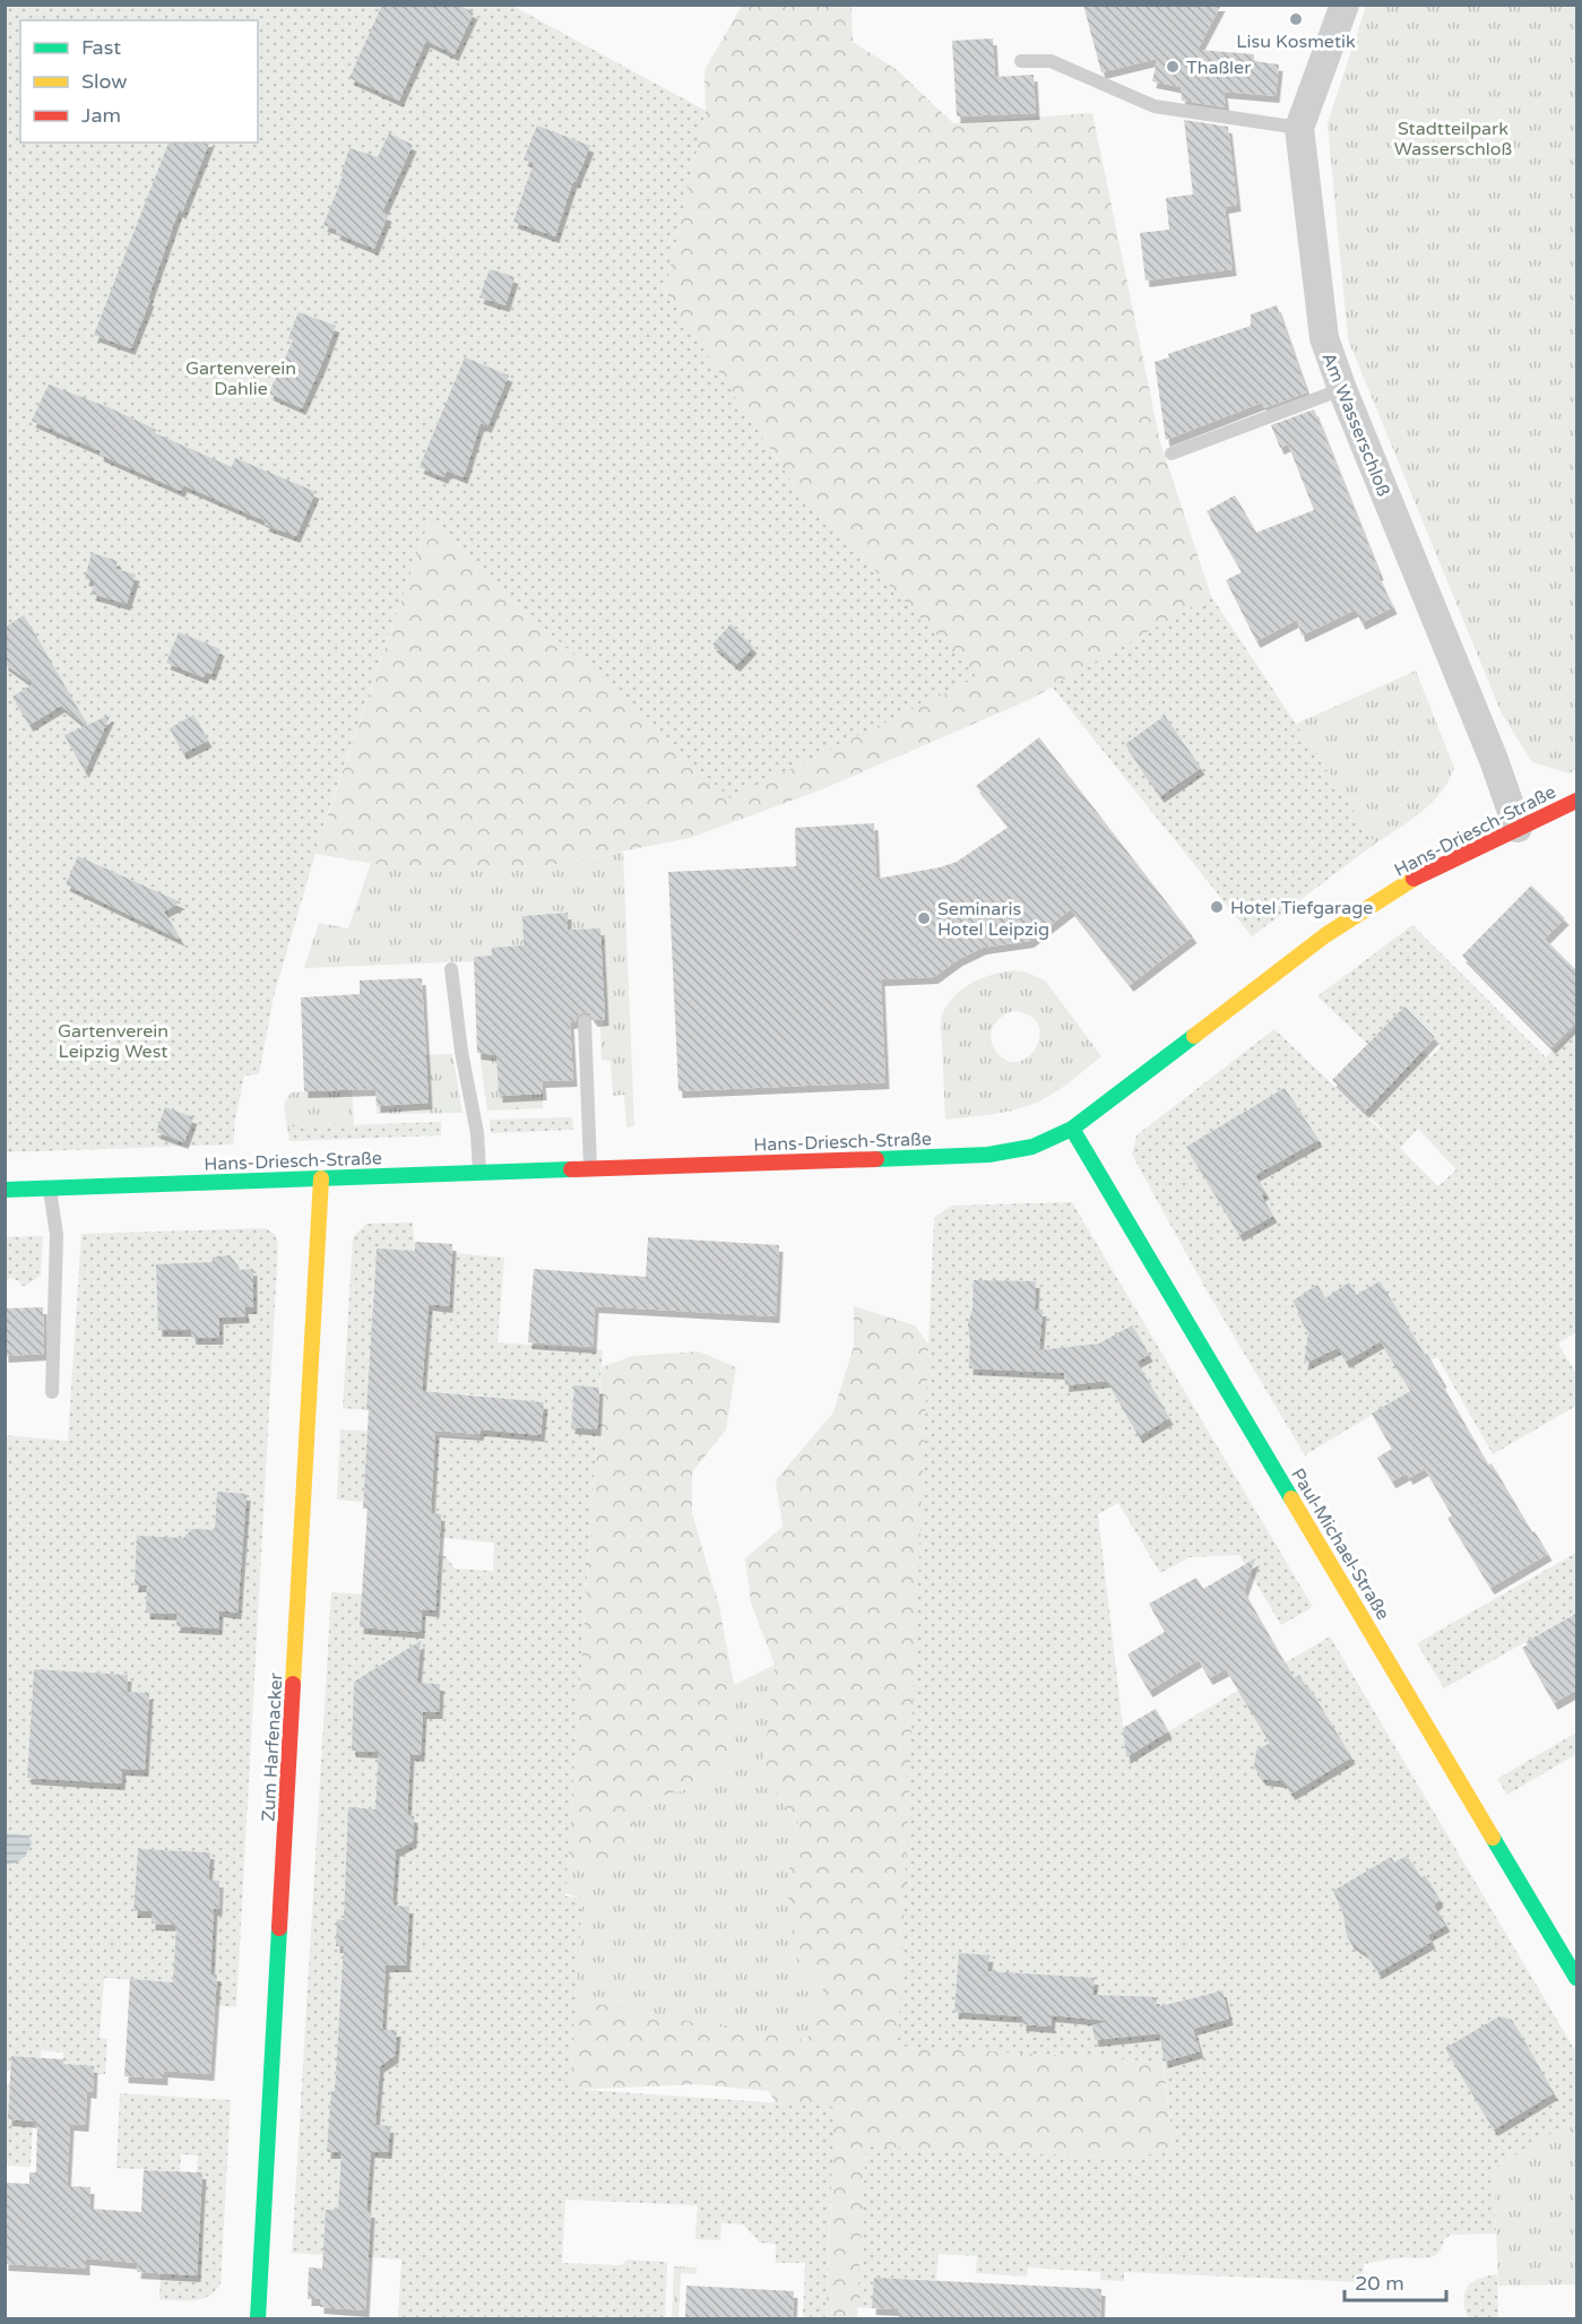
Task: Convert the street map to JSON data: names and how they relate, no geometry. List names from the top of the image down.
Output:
{
  "streets": {
    "street": [
      "Am Wasserschloß",
      "Hans-Driesch-Straße",
      "Paul-Michael-Straße",
      "Zum Harfenacker"
    ]
  },
  "crossings": [
    ["Am Wasserschloß", "Hans-Driesch-Straße"],
    ["Hans-Driesch-Straße", "Paul-Michael-Straße"],
    ["Hans-Driesch-Straße", "Zum Harfenacker"]
  ],
  "parks": ["Stadtteilpark Wasserschloß", "Gartenverein Dahlie", "Gartenverein Leipzig West"],
  "places": [
    "Lisu Kosmetik",
    "Thaßler",
    "Hotel Tiefgarage",
    "Seminaris Hotel Leipzig"
  ],
  "legend": ["Fast", "Slow", "Jam"],
  "scale_bar": "20 m"
}
